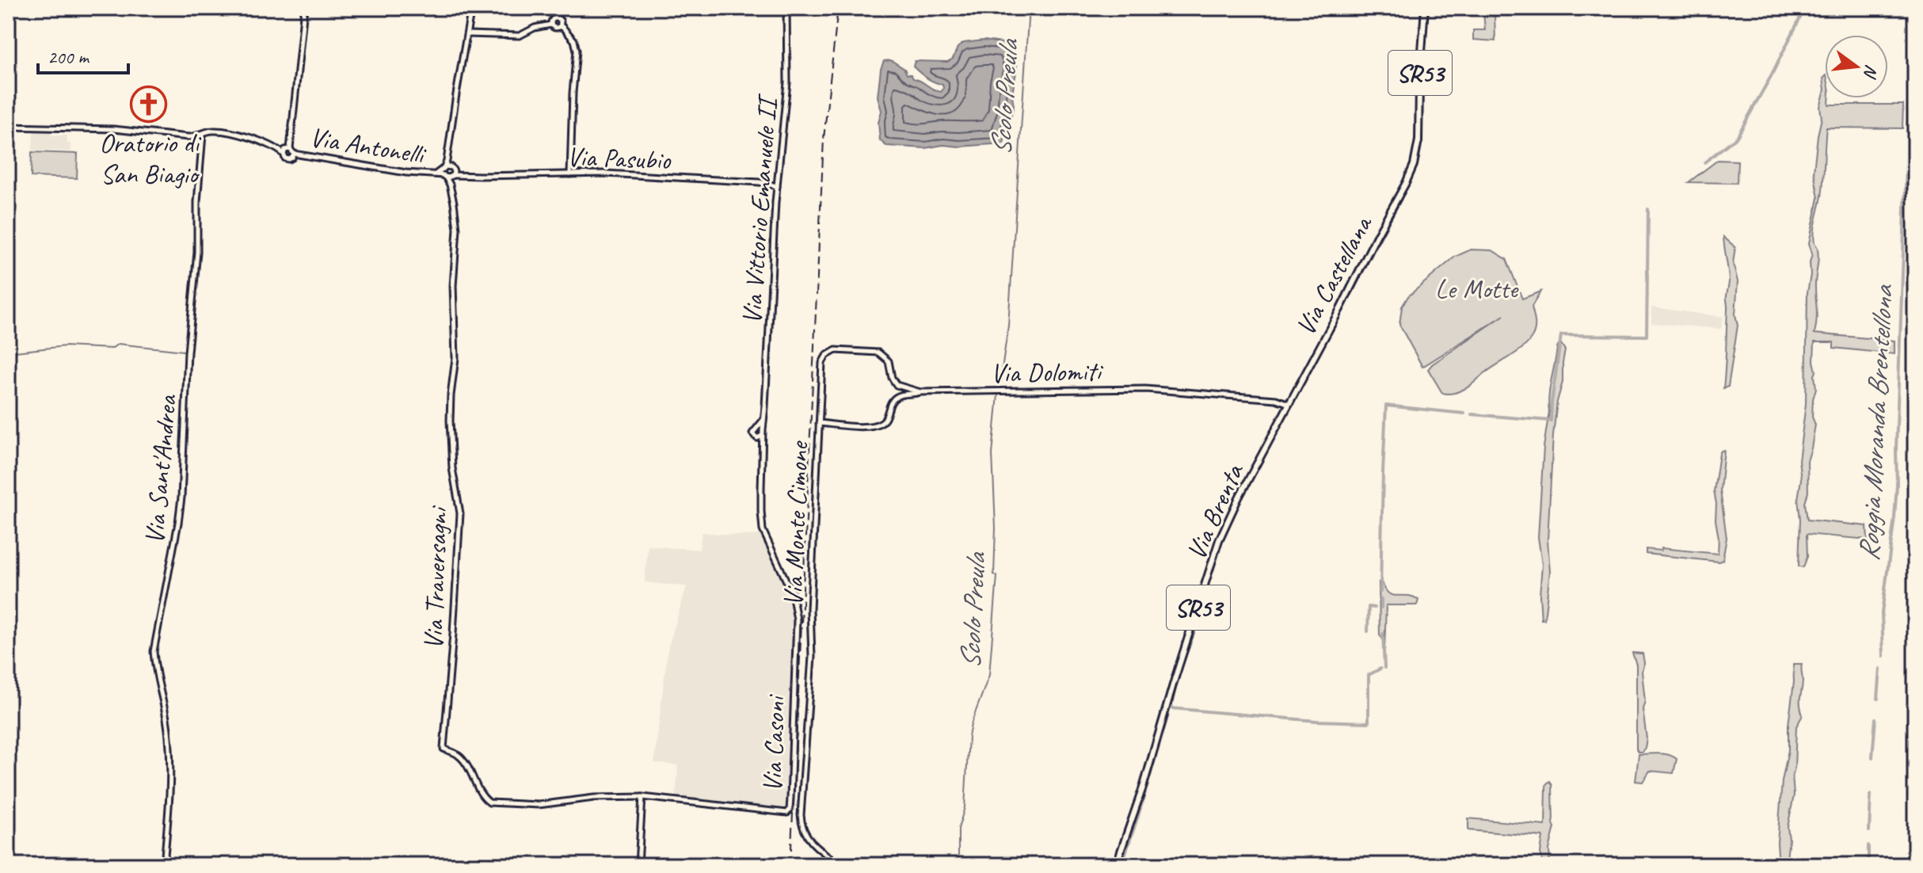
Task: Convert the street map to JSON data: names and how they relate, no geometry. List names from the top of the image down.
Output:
{
  "streets": {
    "main road": ["SR53", "Via Castellana", "Via Brenta"],
    "street": [
      "Via Antonelli",
      "Via Pasubio",
      "Via Vittorio Emanuele II",
      "Via Dolomiti",
      "Via Sant'Andrea",
      "Via Monte Cimone",
      "Via Traversagni",
      "Via Casoni"
    ]
  },
  "crossings": [
    ["Via Antonelli", "Via Pasubio"],
    ["Via Antonelli", "Via Traversagni"],
    ["Via Pasubio", "Via Vittorio Emanuele II"],
    ["Via Pasubio", "Via Traversagni"],
    ["Via Vittorio Emanuele II", "Via Casoni"],
    ["Via Castellana", "Via Brenta"],
    ["Via Dolomiti", "Via Brenta"],
    ["Via Dolomiti", "Via Monte Cimone"],
    ["Via Traversagni", "Via Casoni"]
  ],
  "water": ["Scolo Preula", "Roggia Moranda Brentellona"],
  "parks": ["Le Motte"],
  "places": {
    "church": ["Oratorio di San Biagio"]
  },
  "scale_bar": "200 m",
  "north": "right"
}
